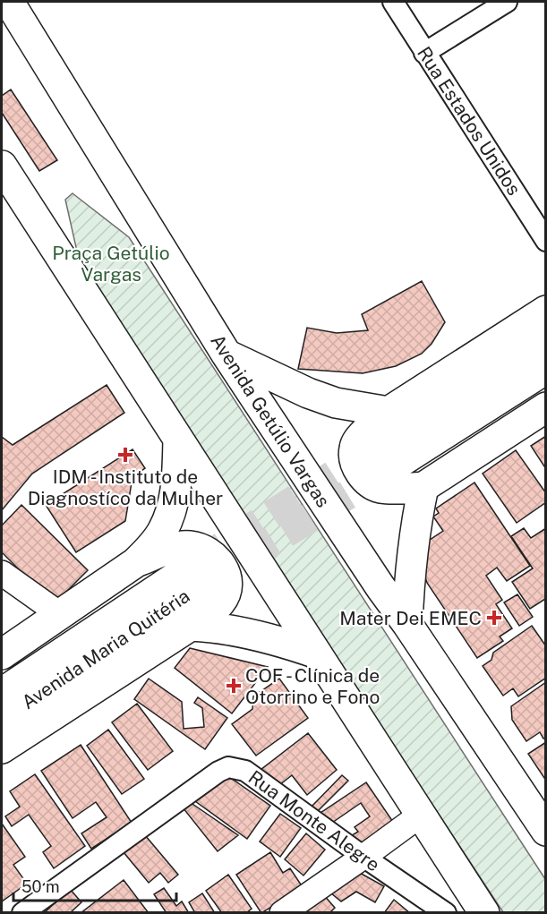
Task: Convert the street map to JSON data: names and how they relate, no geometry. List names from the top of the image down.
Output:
{
  "streets": {
    "main road": ["Avenida Getúlio Vargas", "Avenida Maria Quitéria"],
    "street": ["Rua Estados Unidos", "Rua Monte Alegre"]
  },
  "parks": ["Praça Getúlio Vargas"],
  "places": {
    "health": ["IDM - Instituto de Diagnostíco da Mulher", "Mater Dei EMEC", "COF - Clínica de Otorrino e Fono"]
  },
  "scale_bar": "50 m"
}
